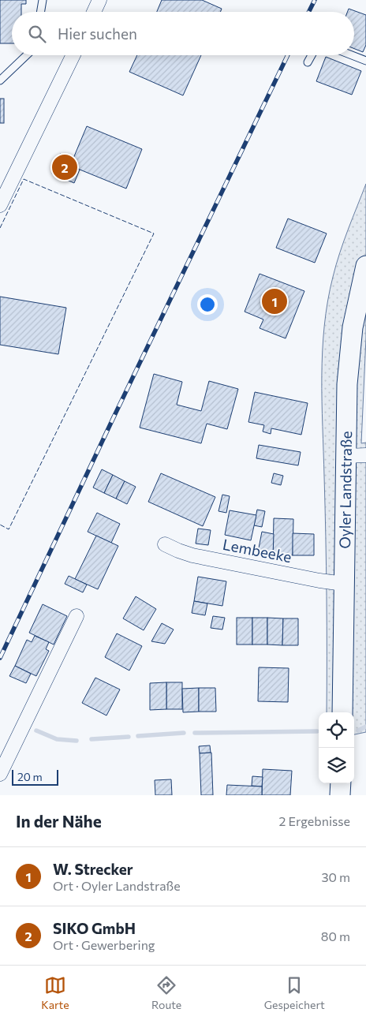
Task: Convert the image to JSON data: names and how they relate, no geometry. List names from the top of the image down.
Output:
{
  "streets": {
    "main road": ["Oyler Landstraße"],
    "street": ["Lembeeke"]
  },
  "crossings": [
    ["Oyler Landstraße", "Lembeeke"]
  ],
  "scale_bar": "20 m",
  "page": {
    "search": "Hier suchen",
    "pins": ["2", "1"],
    "scale": "20 m",
    "heading": ["In der Nähe", "2 Ergebnisse"],
    "list": [
      {
        "mark": "1",
        "name": "W. Strecker",
        "note": "Ort · Oyler Landstraße",
        "value": "30 m"
      },
      {
        "mark": "2",
        "name": "SIKO GmbH",
        "note": "Ort · Gewerbering",
        "value": "80 m"
      }
    ],
    "nav": ["Karte", "Route", "Gespeichert"]
  }
}
